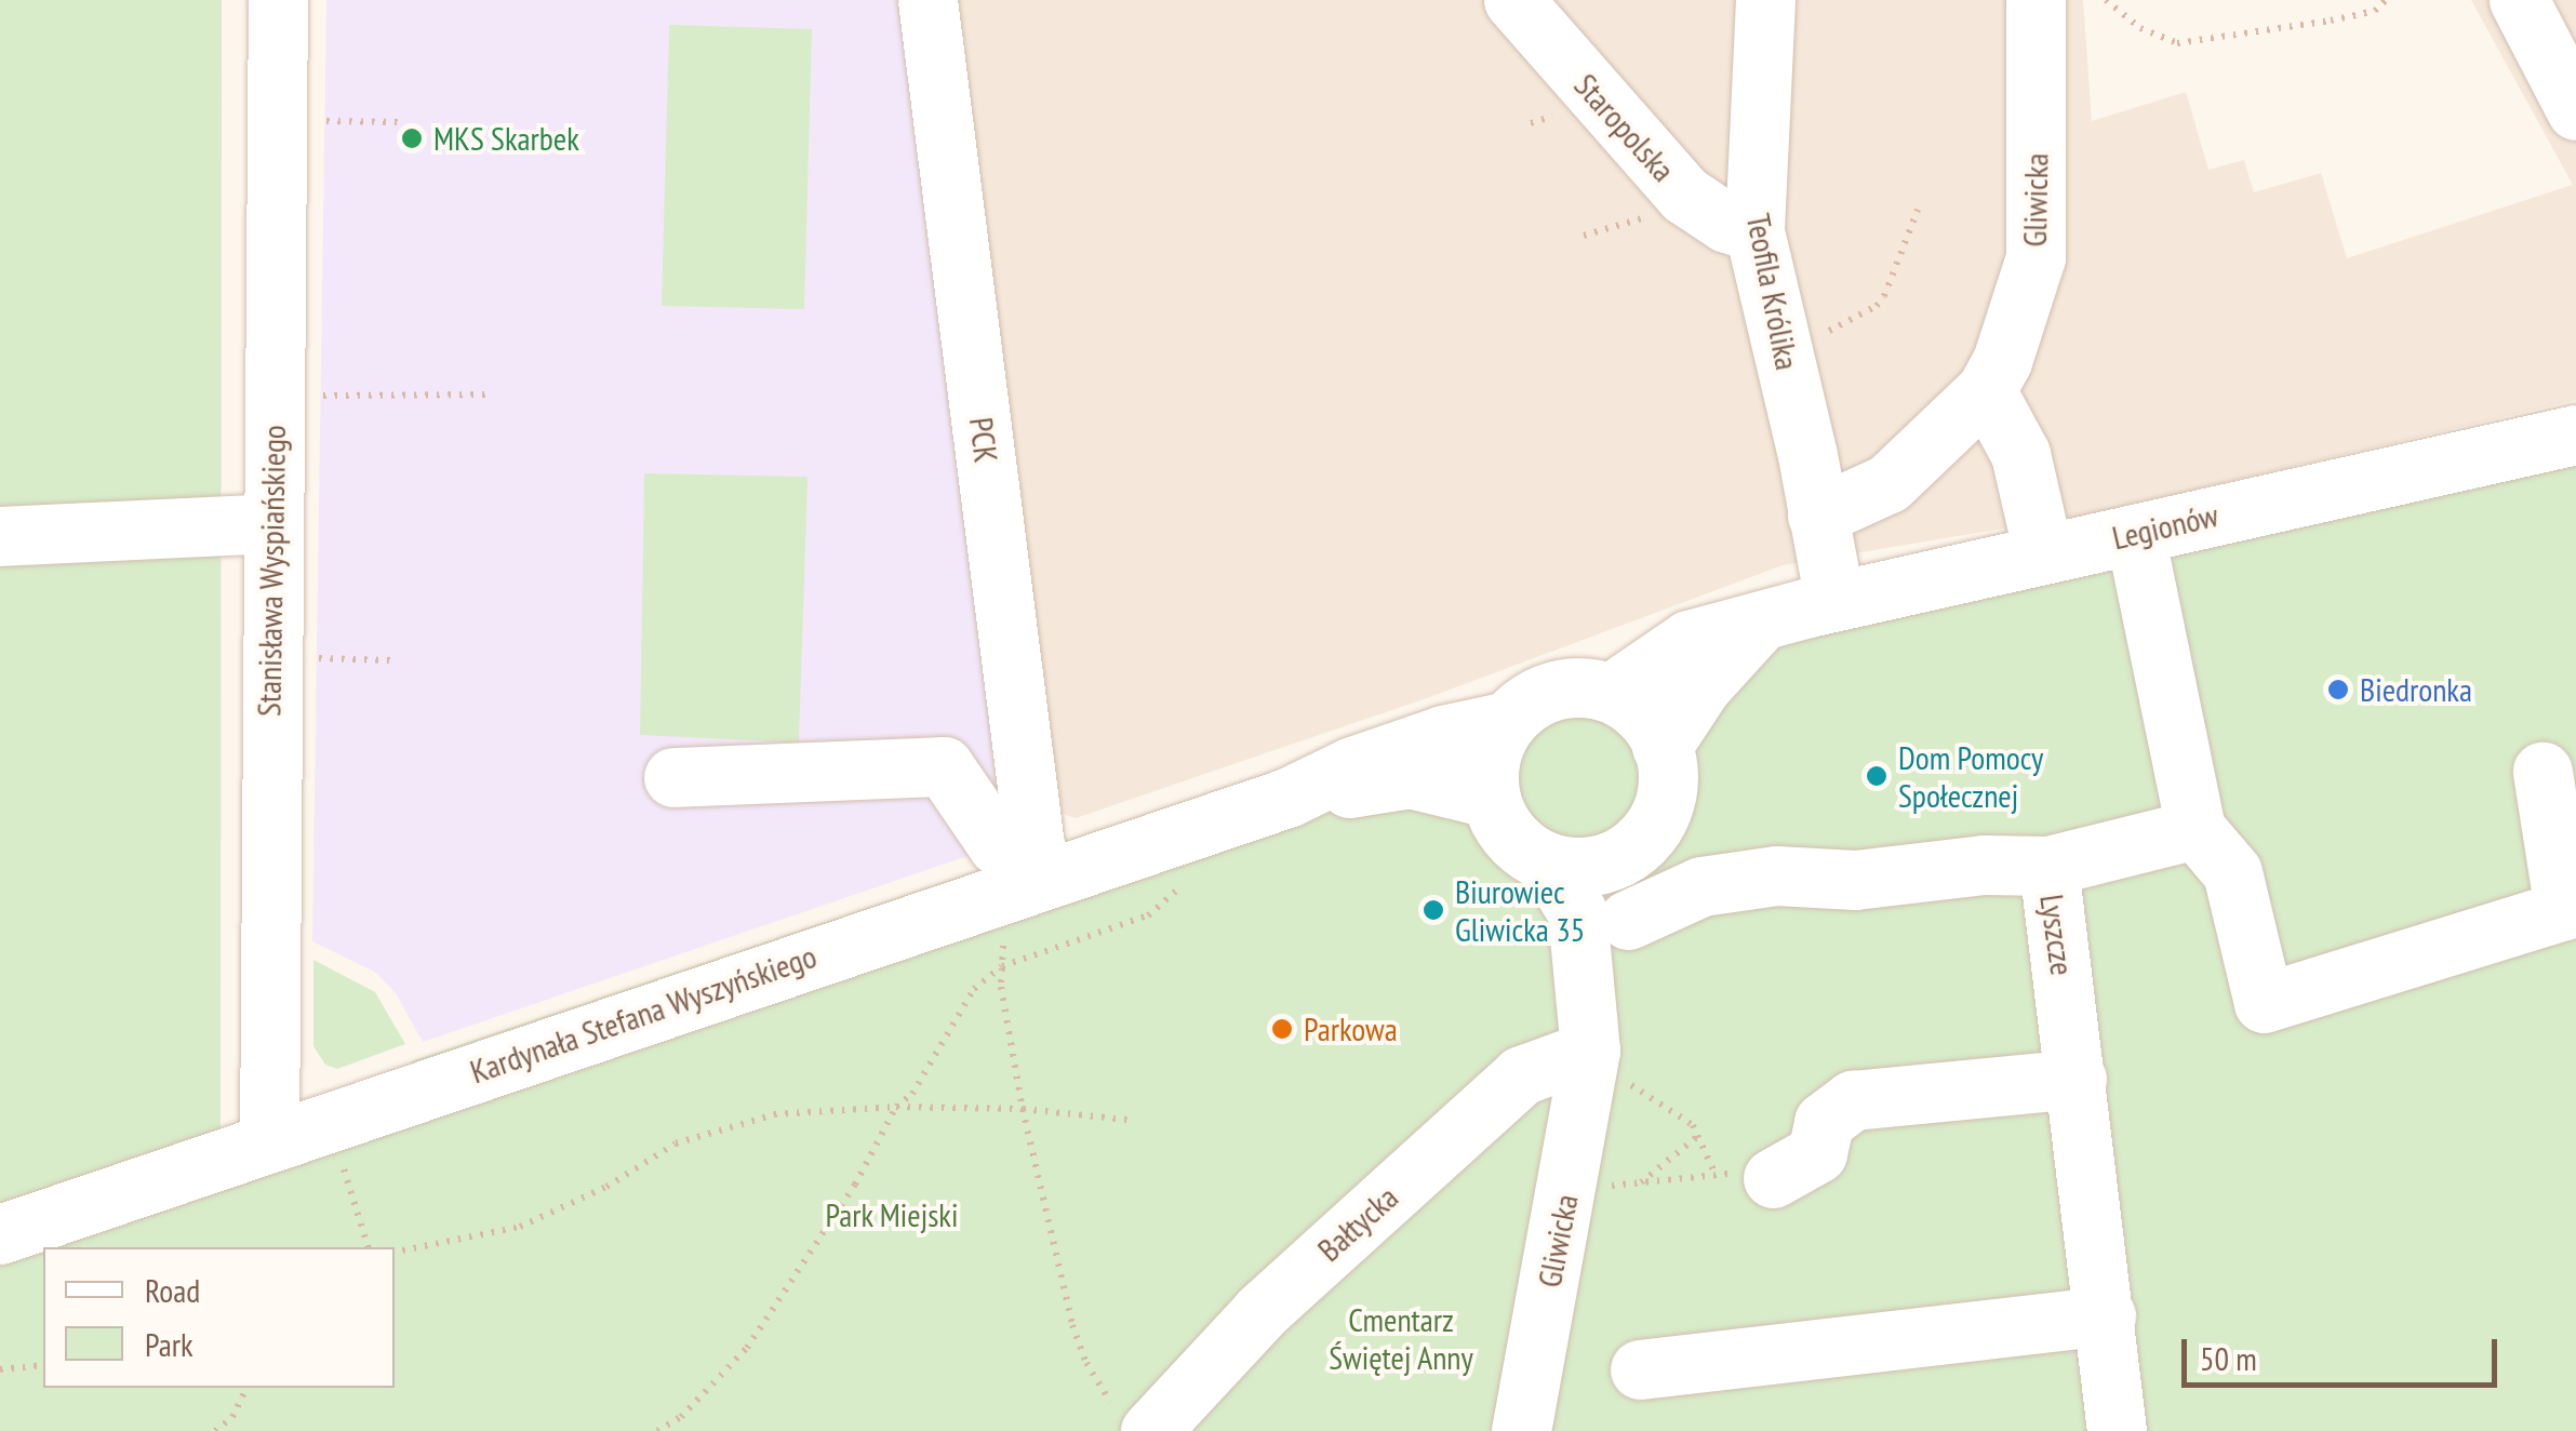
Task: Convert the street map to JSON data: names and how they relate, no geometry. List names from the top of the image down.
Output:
{
  "streets": {
    "street": [
      "Staropolska",
      "Gliwicka",
      "Teofila Królika",
      "PCK",
      "Legionów",
      "Stanisława Wyspiańskiego",
      "Lyszcze",
      "Kardynała Stefana Wyszyńskiego",
      "Bałtycka"
    ]
  },
  "crossings": [
    ["Staropolska", "Teofila Królika"],
    ["Gliwicka", "Teofila Królika"],
    ["Gliwicka", "Legionów"],
    ["Gliwicka", "Lyszcze"],
    ["Gliwicka", "Kardynała Stefana Wyszyńskiego"],
    ["Gliwicka", "Bałtycka"],
    ["PCK", "Kardynała Stefana Wyszyńskiego"],
    ["Legionów", "Kardynała Stefana Wyszyńskiego"],
    ["Stanisława Wyspiańskiego", "Kardynała Stefana Wyszyńskiego"]
  ],
  "parks": ["Park Miejski", "Cmentarz Świętej Anny"],
  "places": [
    "MKS Skarbek",
    "Biedronka",
    "Dom Pomocy Społecznej",
    "Biurowiec Gliwicka 35",
    "Parkowa"
  ],
  "legend": ["Road", "Park"],
  "scale_bar": "50 m"
}
